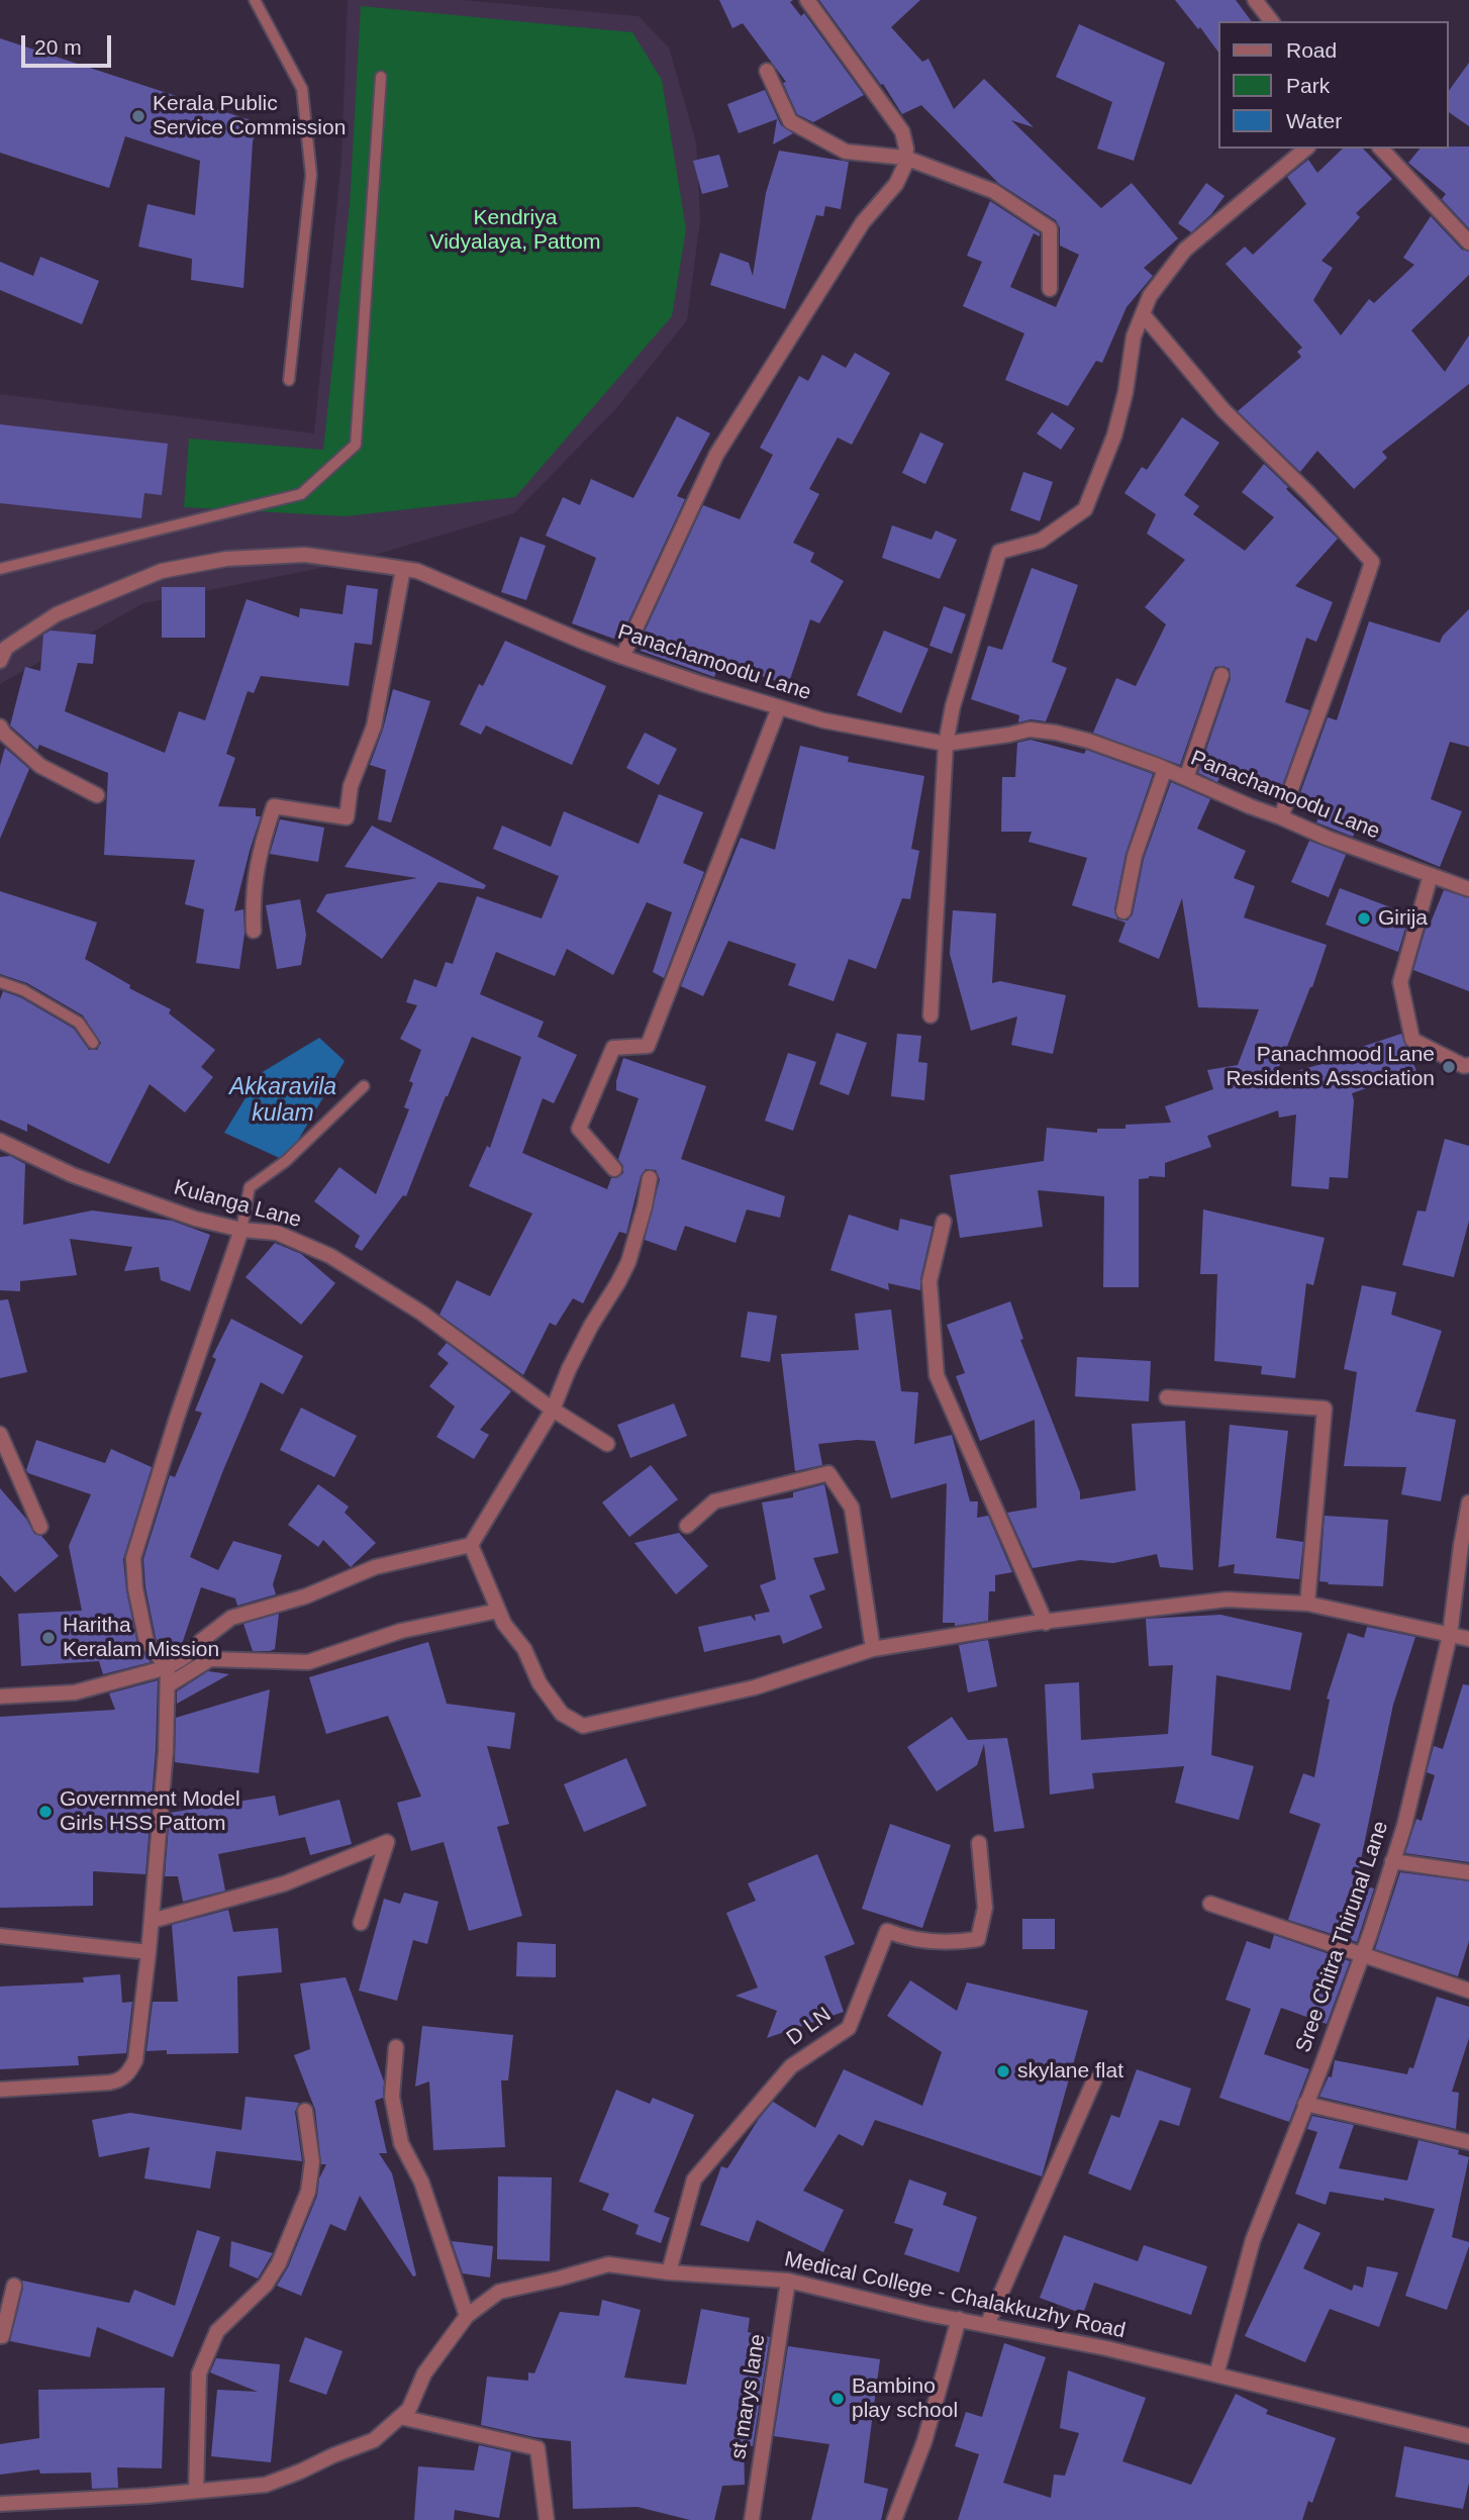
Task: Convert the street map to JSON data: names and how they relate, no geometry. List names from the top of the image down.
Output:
{
  "streets": {
    "street": [
      "Panachamoodu Lane",
      "Kulanga Lane",
      "Sree Chitra Thirunal Lane",
      "D LN",
      "Medical College - Chalakkuzhy Road",
      "st marys lane"
    ]
  },
  "crossings": [
    ["Sree Chitra Thirunal Lane", "Medical College - Chalakkuzhy Road"],
    ["D LN", "Medical College - Chalakkuzhy Road"],
    ["Medical College - Chalakkuzhy Road", "st marys lane"]
  ],
  "water": ["Akkaravila kulam"],
  "parks": ["Kendriya Vidyalaya, Pattom"],
  "places": [
    "Kerala Public Service Commission",
    "Girija",
    "Panachmood Lane Residents Association",
    "Haritha Keralam Mission",
    "Government Model Girls HSS Pattom",
    "skylane flat",
    "Bambino play school"
  ],
  "legend": ["Road", "Park", "Water"],
  "scale_bar": "20 m"
}
